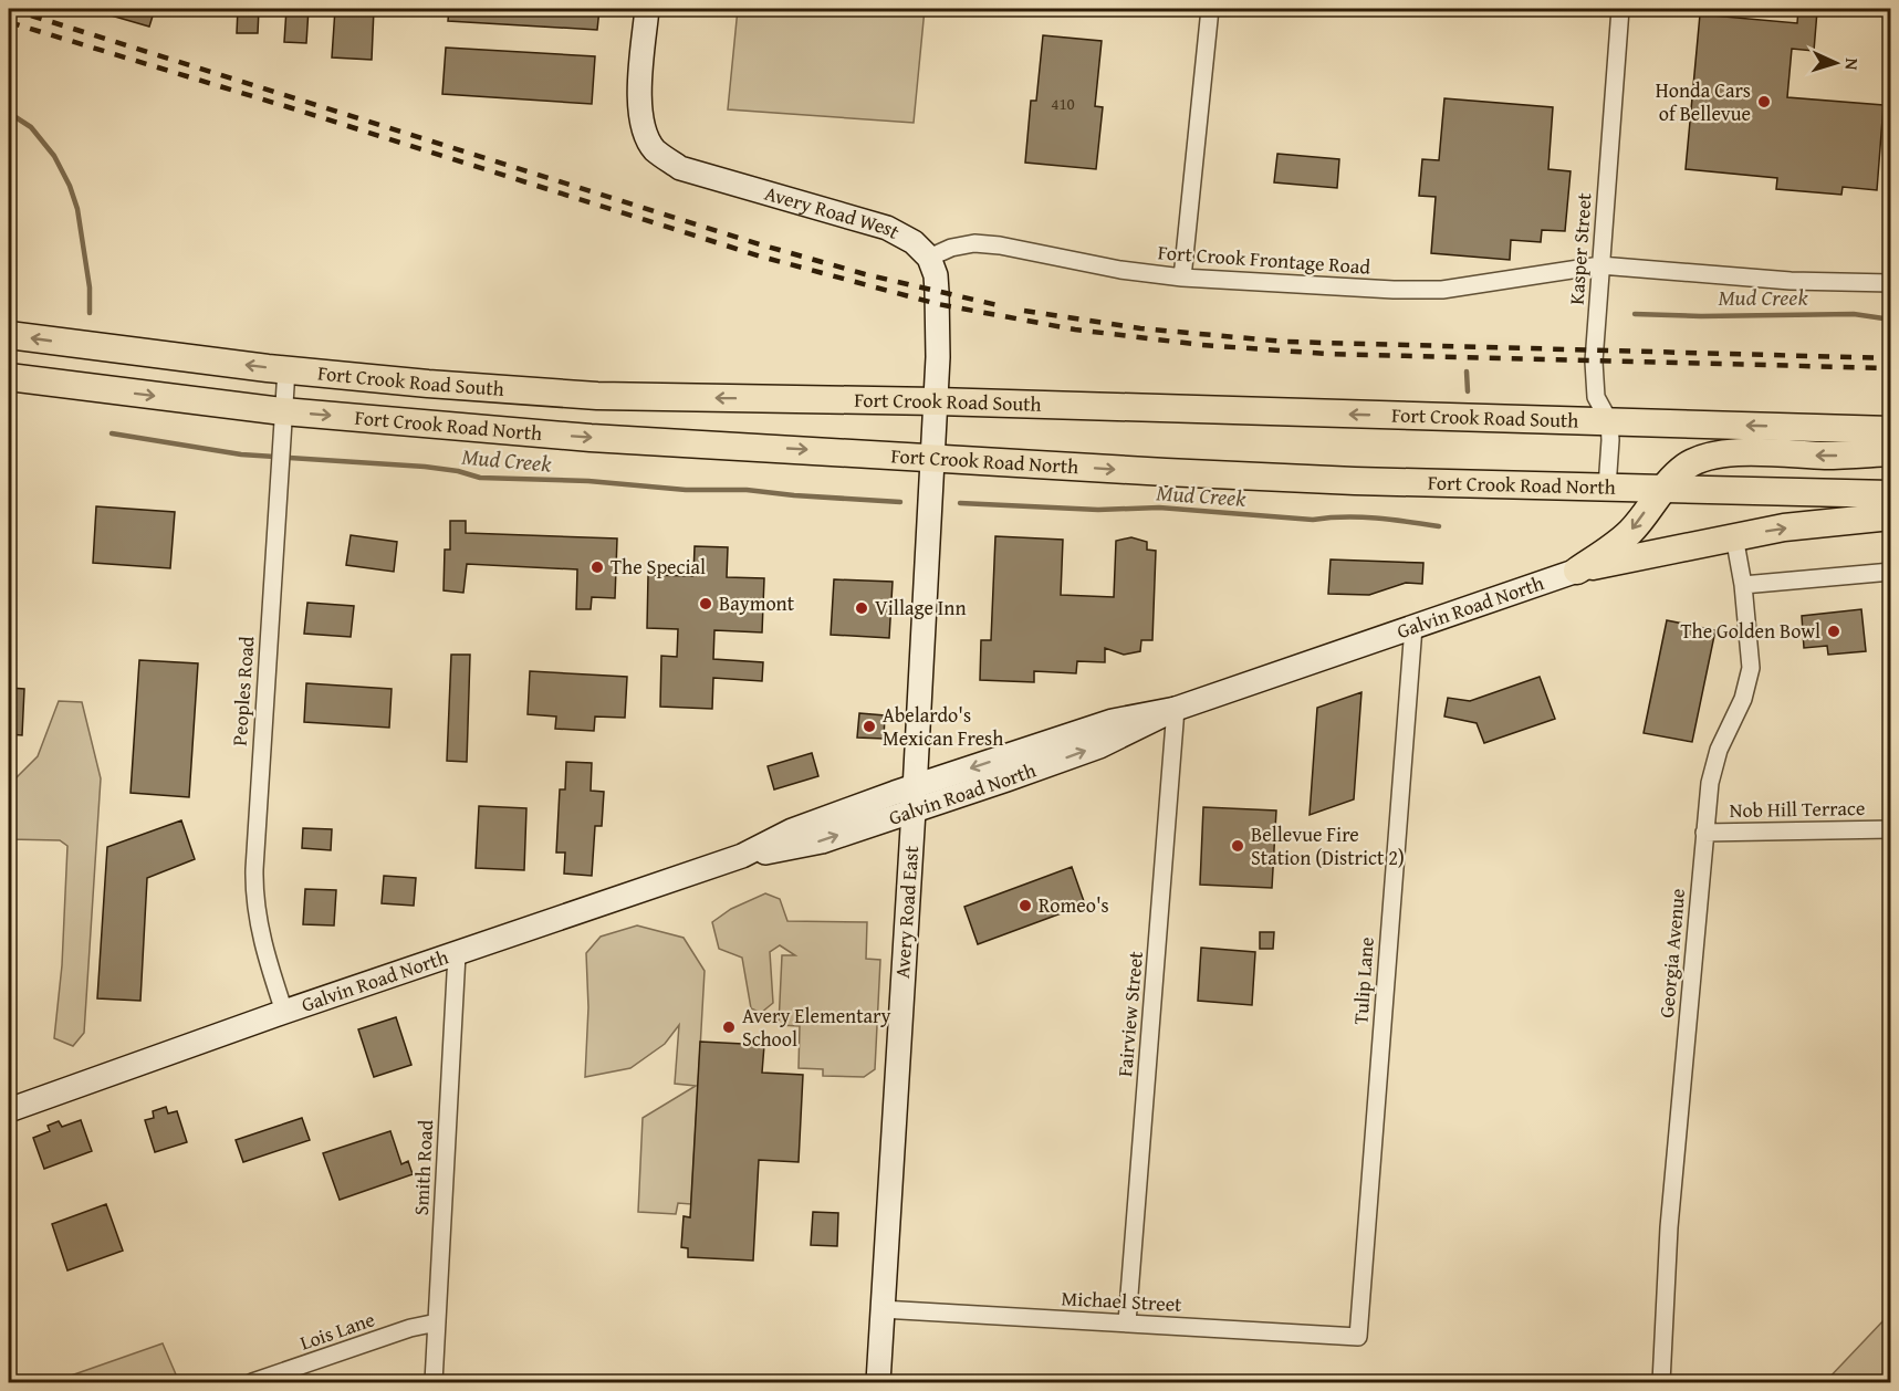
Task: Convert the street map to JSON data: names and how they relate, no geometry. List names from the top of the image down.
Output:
{
  "streets": {
    "main road": [
      "Avery Road West",
      "Fort Crook Road South",
      "Fort Crook Road North",
      "Galvin Road North",
      "Avery Road East"
    ],
    "street": [
      "Kasper Street",
      "Fort Crook Frontage Road",
      "Peoples Road",
      "Nob Hill Terrace",
      "Georgia Avenue",
      "Tulip Lane",
      "Fairview Street",
      "Smith Road",
      "Michael Street",
      "Lois Lane"
    ]
  },
  "crossings": [
    ["Avery Road West", "Fort Crook Frontage Road"],
    ["Kasper Street", "Fort Crook Frontage Road"],
    ["Kasper Street", "Fort Crook Road South"],
    ["Kasper Street", "Fort Crook Road North"],
    ["Fort Crook Road South", "Peoples Road"],
    ["Fort Crook Road South", "Avery Road East"],
    ["Fort Crook Road North", "Peoples Road"],
    ["Fort Crook Road North", "Avery Road East"],
    ["Galvin Road North", "Peoples Road"],
    ["Galvin Road North", "Avery Road East"],
    ["Galvin Road North", "Tulip Lane"],
    ["Galvin Road North", "Fairview Street"],
    ["Galvin Road North", "Smith Road"],
    ["Nob Hill Terrace", "Georgia Avenue"],
    ["Avery Road East", "Michael Street"],
    ["Tulip Lane", "Michael Street"],
    ["Fairview Street", "Michael Street"],
    ["Smith Road", "Lois Lane"]
  ],
  "one_way": ["Fort Crook Road South", "Fort Crook Road North"],
  "water": ["Mud Creek"],
  "places": [
    "Honda Cars of Bellevue",
    "The Special",
    "Baymont",
    "Village Inn",
    "The Golden Bowl",
    "Abelardo's Mexican Fresh",
    "Bellevue Fire Station (District 2)",
    "Romeo's",
    "Avery Elementary School"
  ],
  "house_numbers": ["410"],
  "north": "right"
}
